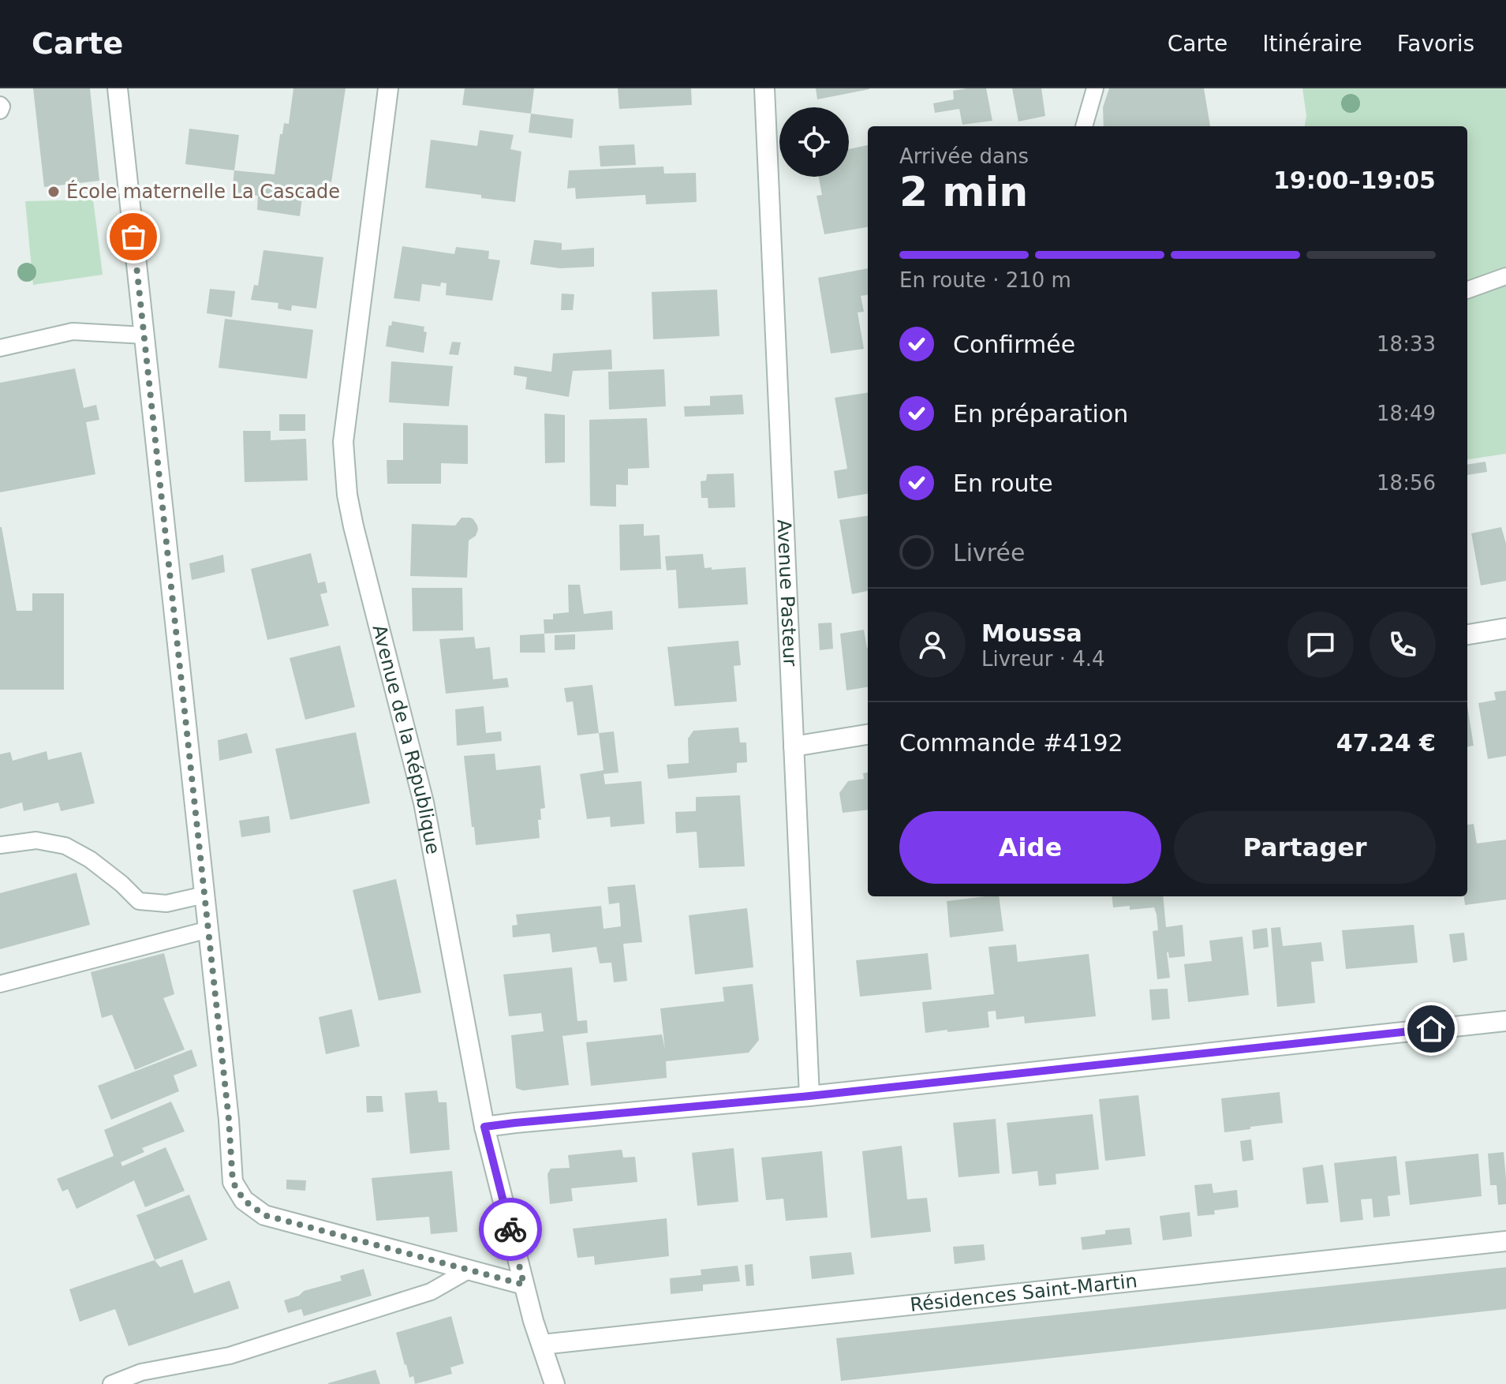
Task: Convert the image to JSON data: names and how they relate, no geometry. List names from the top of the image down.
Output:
{
  "streets": {
    "street": ["Avenue Pasteur", "Avenue de la République", "Résidences Saint-Martin"]
  },
  "crossings": [
    ["Avenue de la République", "Résidences Saint-Martin"]
  ],
  "places": ["École maternelle La Cascade"],
  "page": {
    "header": "Carte",
    "nav": ["Carte", "Itinéraire", "Favoris"],
    "heading": ["2 min", "Arrivée dans", "19:00–19:05"],
    "panel": [
      "Moussa",
      "Livreur · 4.4",
      "Commande #4192",
      "47.24 €"
    ],
    "bar": "En route · 210 m",
    "list": [
      ["Confirmée", "18:33"],
      ["En préparation", "18:49"],
      ["En route", "18:56"],
      "Livrée"
    ],
    "buttons": ["Aide", "Partager"]
  }
}
